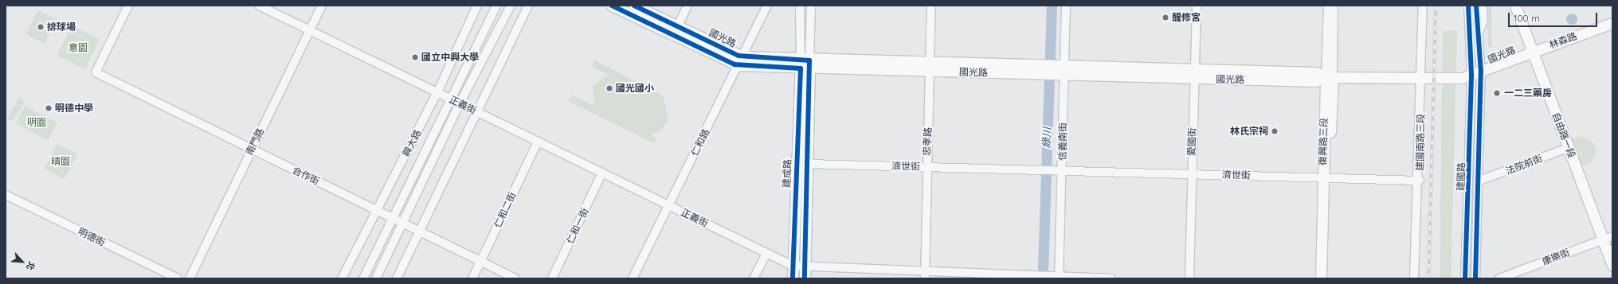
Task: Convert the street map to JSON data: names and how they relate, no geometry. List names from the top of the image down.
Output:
{
  "streets": {
    "main road": [
      "國光路",
      "林森路",
      "自由路一段",
      "復興路三段",
      "建成路"
    ],
    "street": [
      "正義街",
      "南門路",
      "忠孝路",
      "信義南街",
      "愛國街",
      "仁和路",
      "建國南路三段",
      "興大路",
      "法院前街",
      "濟世街",
      "合作街",
      "建國路",
      "仁和二街",
      "仁和一街",
      "明德街",
      "康樂街"
    ]
  },
  "crossings": [
    ["國光路", "林森路"],
    ["國光路", "自由路一段"],
    ["國光路", "忠孝路"],
    ["國光路", "信義南街"],
    ["國光路", "愛國街"],
    ["國光路", "復興路三段"],
    ["國光路", "仁和路"],
    ["國光路", "建國南路三段"],
    ["國光路", "建成路"],
    ["國光路", "建國路"],
    ["林森路", "自由路一段"],
    ["正義街", "南門路"],
    ["正義街", "忠孝路"],
    ["正義街", "信義南街"],
    ["正義街", "仁和路"],
    ["正義街", "興大路"],
    ["正義街", "建成路"],
    ["正義街", "仁和二街"],
    ["正義街", "仁和一街"],
    ["自由路一段", "法院前街"],
    ["自由路一段", "康樂街"],
    ["南門路", "合作街"],
    ["忠孝路", "濟世街"],
    ["信義南街", "濟世街"],
    ["愛國街", "濟世街"],
    ["復興路三段", "濟世街"],
    ["建國南路三段", "濟世街"],
    ["興大路", "合作街"],
    ["法院前街", "建國路"],
    ["濟世街", "建成路"],
    ["合作街", "仁和二街"]
  ],
  "water": ["綠川"],
  "parks": ["意園", "明園", "晴園"],
  "places": [
    "醒修宮",
    "排球場",
    "國立中興大學",
    "國光國小",
    "一二三藥房",
    "明德中學",
    "林氏宗祠"
  ],
  "scale_bar": "100 m",
  "north": "bottom right"
}
